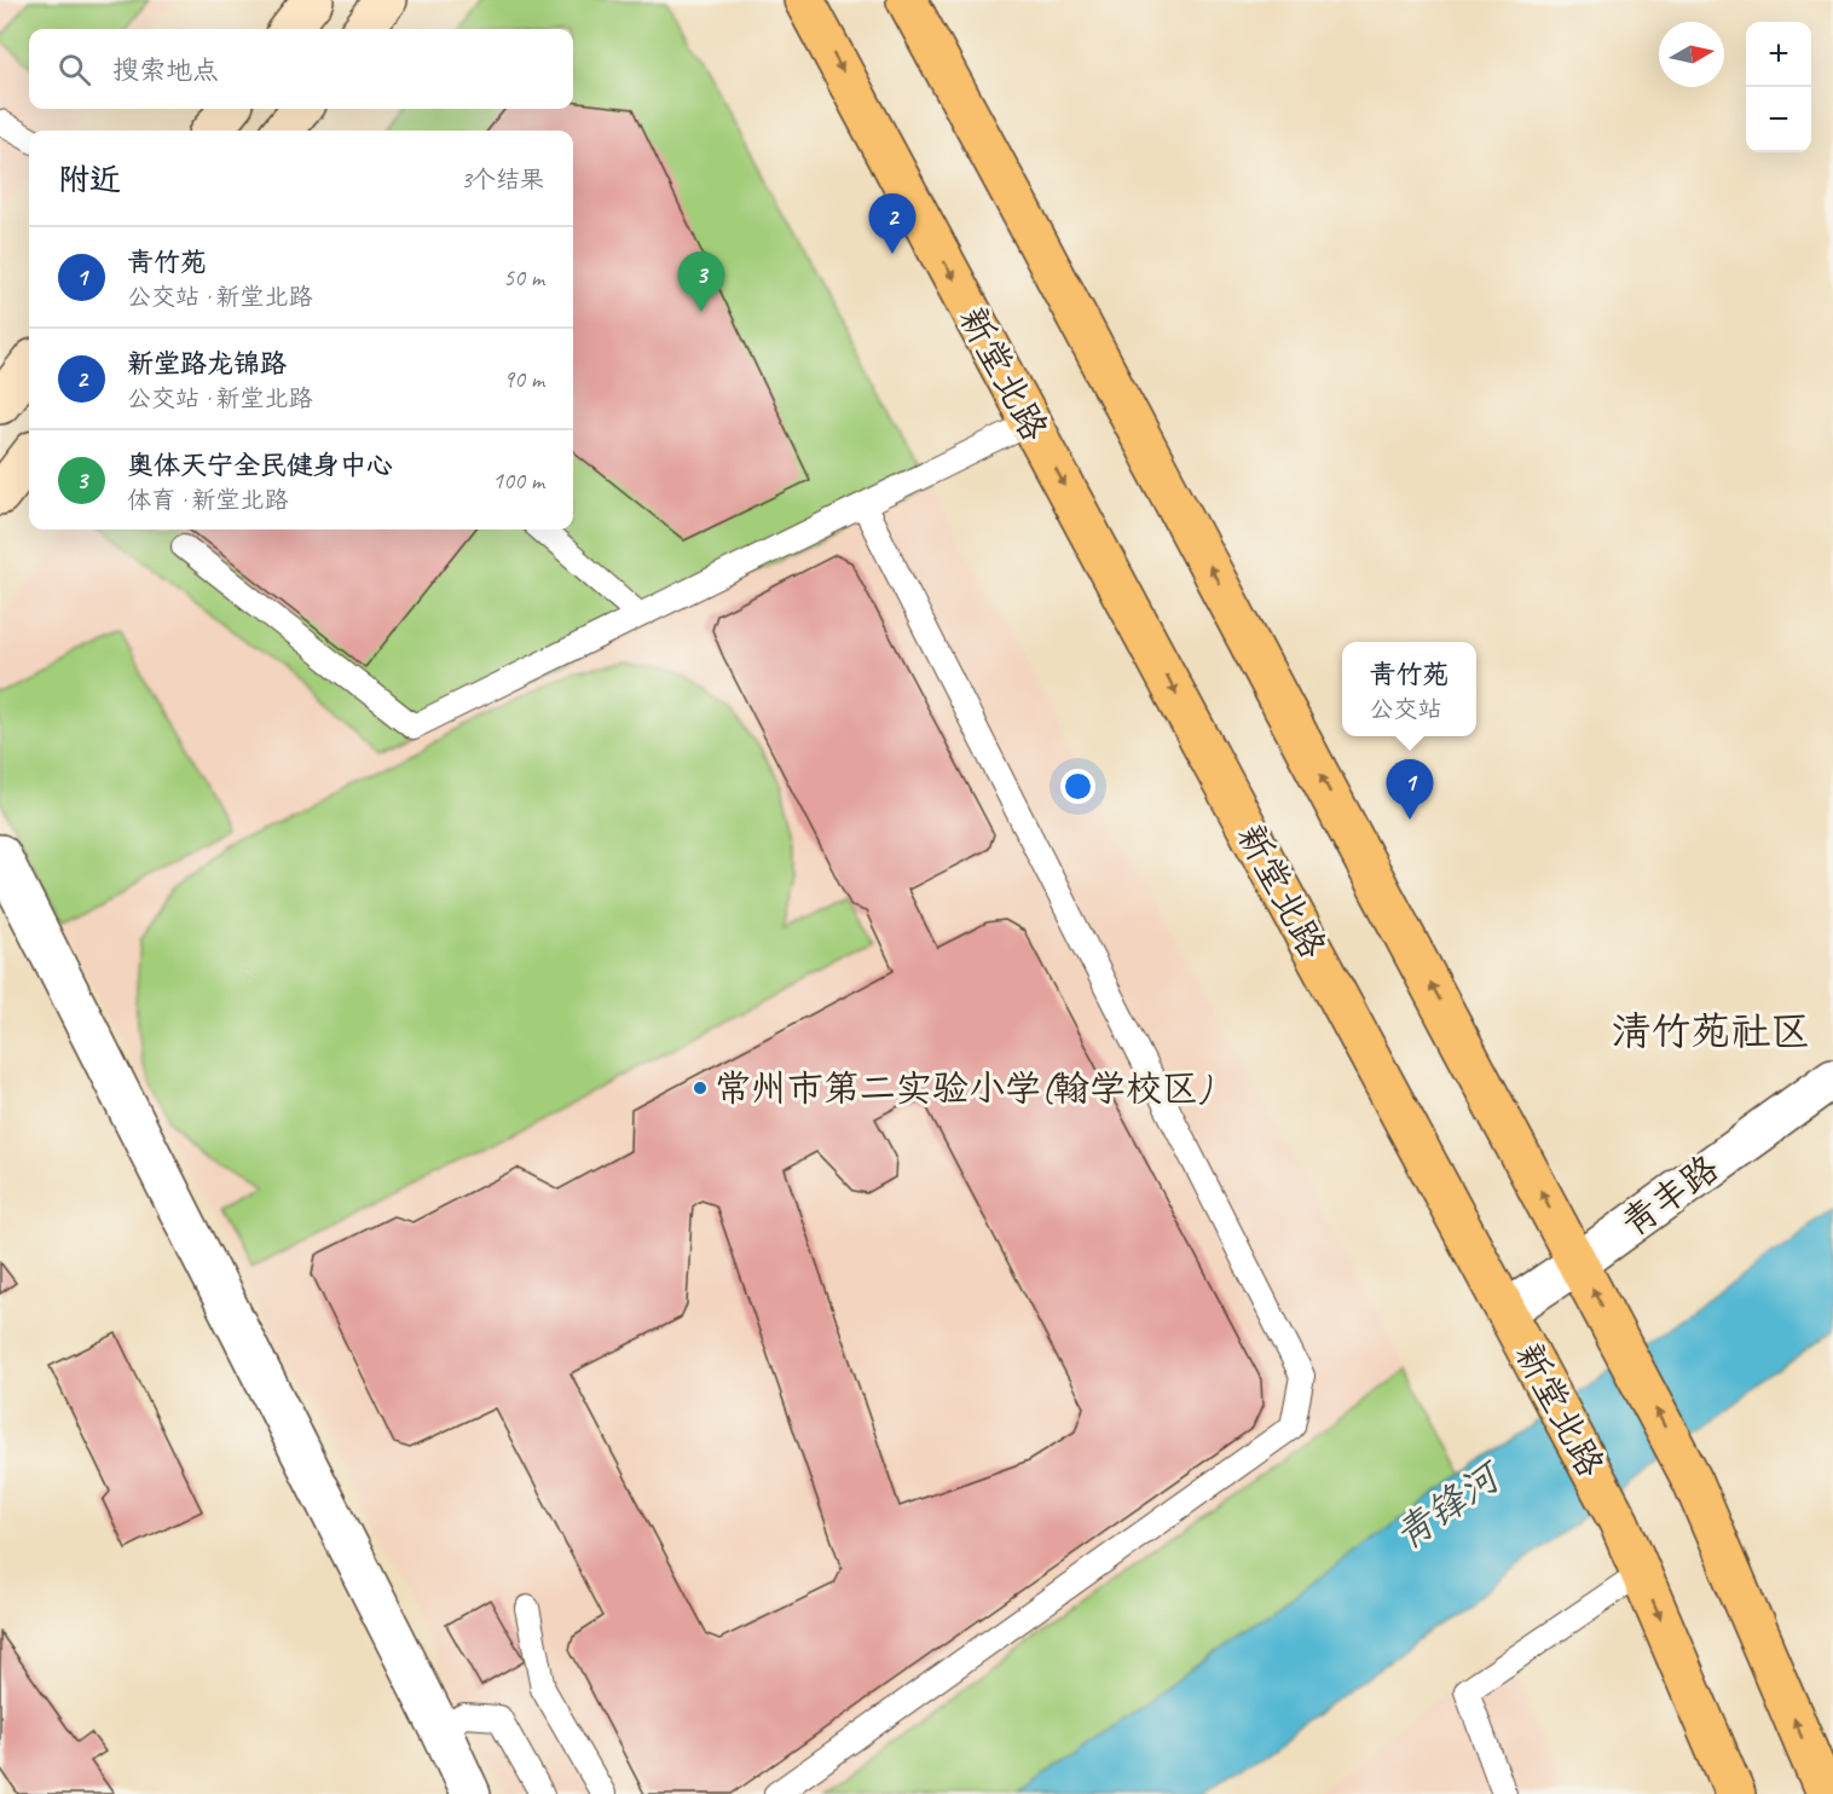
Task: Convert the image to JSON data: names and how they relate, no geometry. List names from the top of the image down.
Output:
{
  "streets": {
    "main road": ["新堂北路"],
    "street": ["青丰路"]
  },
  "crossings": [
    ["新堂北路", "青丰路"]
  ],
  "districts": ["清竹苑社区"],
  "water": ["青锋河"],
  "places": ["常州市第二实验小学(翰学校区)"],
  "north": "right",
  "page": {
    "map_buttons": ["+", "−"],
    "search": "搜索地点",
    "heading": ["附近", "3个结果"],
    "pins": ["2", "3", "1"],
    "list": [
      {
        "mark": "1",
        "name": "青竹苑",
        "note": "公交站 · 新堂北路",
        "value": "50 m"
      },
      {
        "mark": "2",
        "name": "新堂路龙锦路",
        "note": "公交站 · 新堂北路",
        "value": "90 m"
      },
      {
        "mark": "3",
        "name": "奥体天宁全民健身中心",
        "note": "体育 · 新堂北路",
        "value": "100 m"
      }
    ],
    "popup": ["青竹苑", "公交站"]
  }
}
